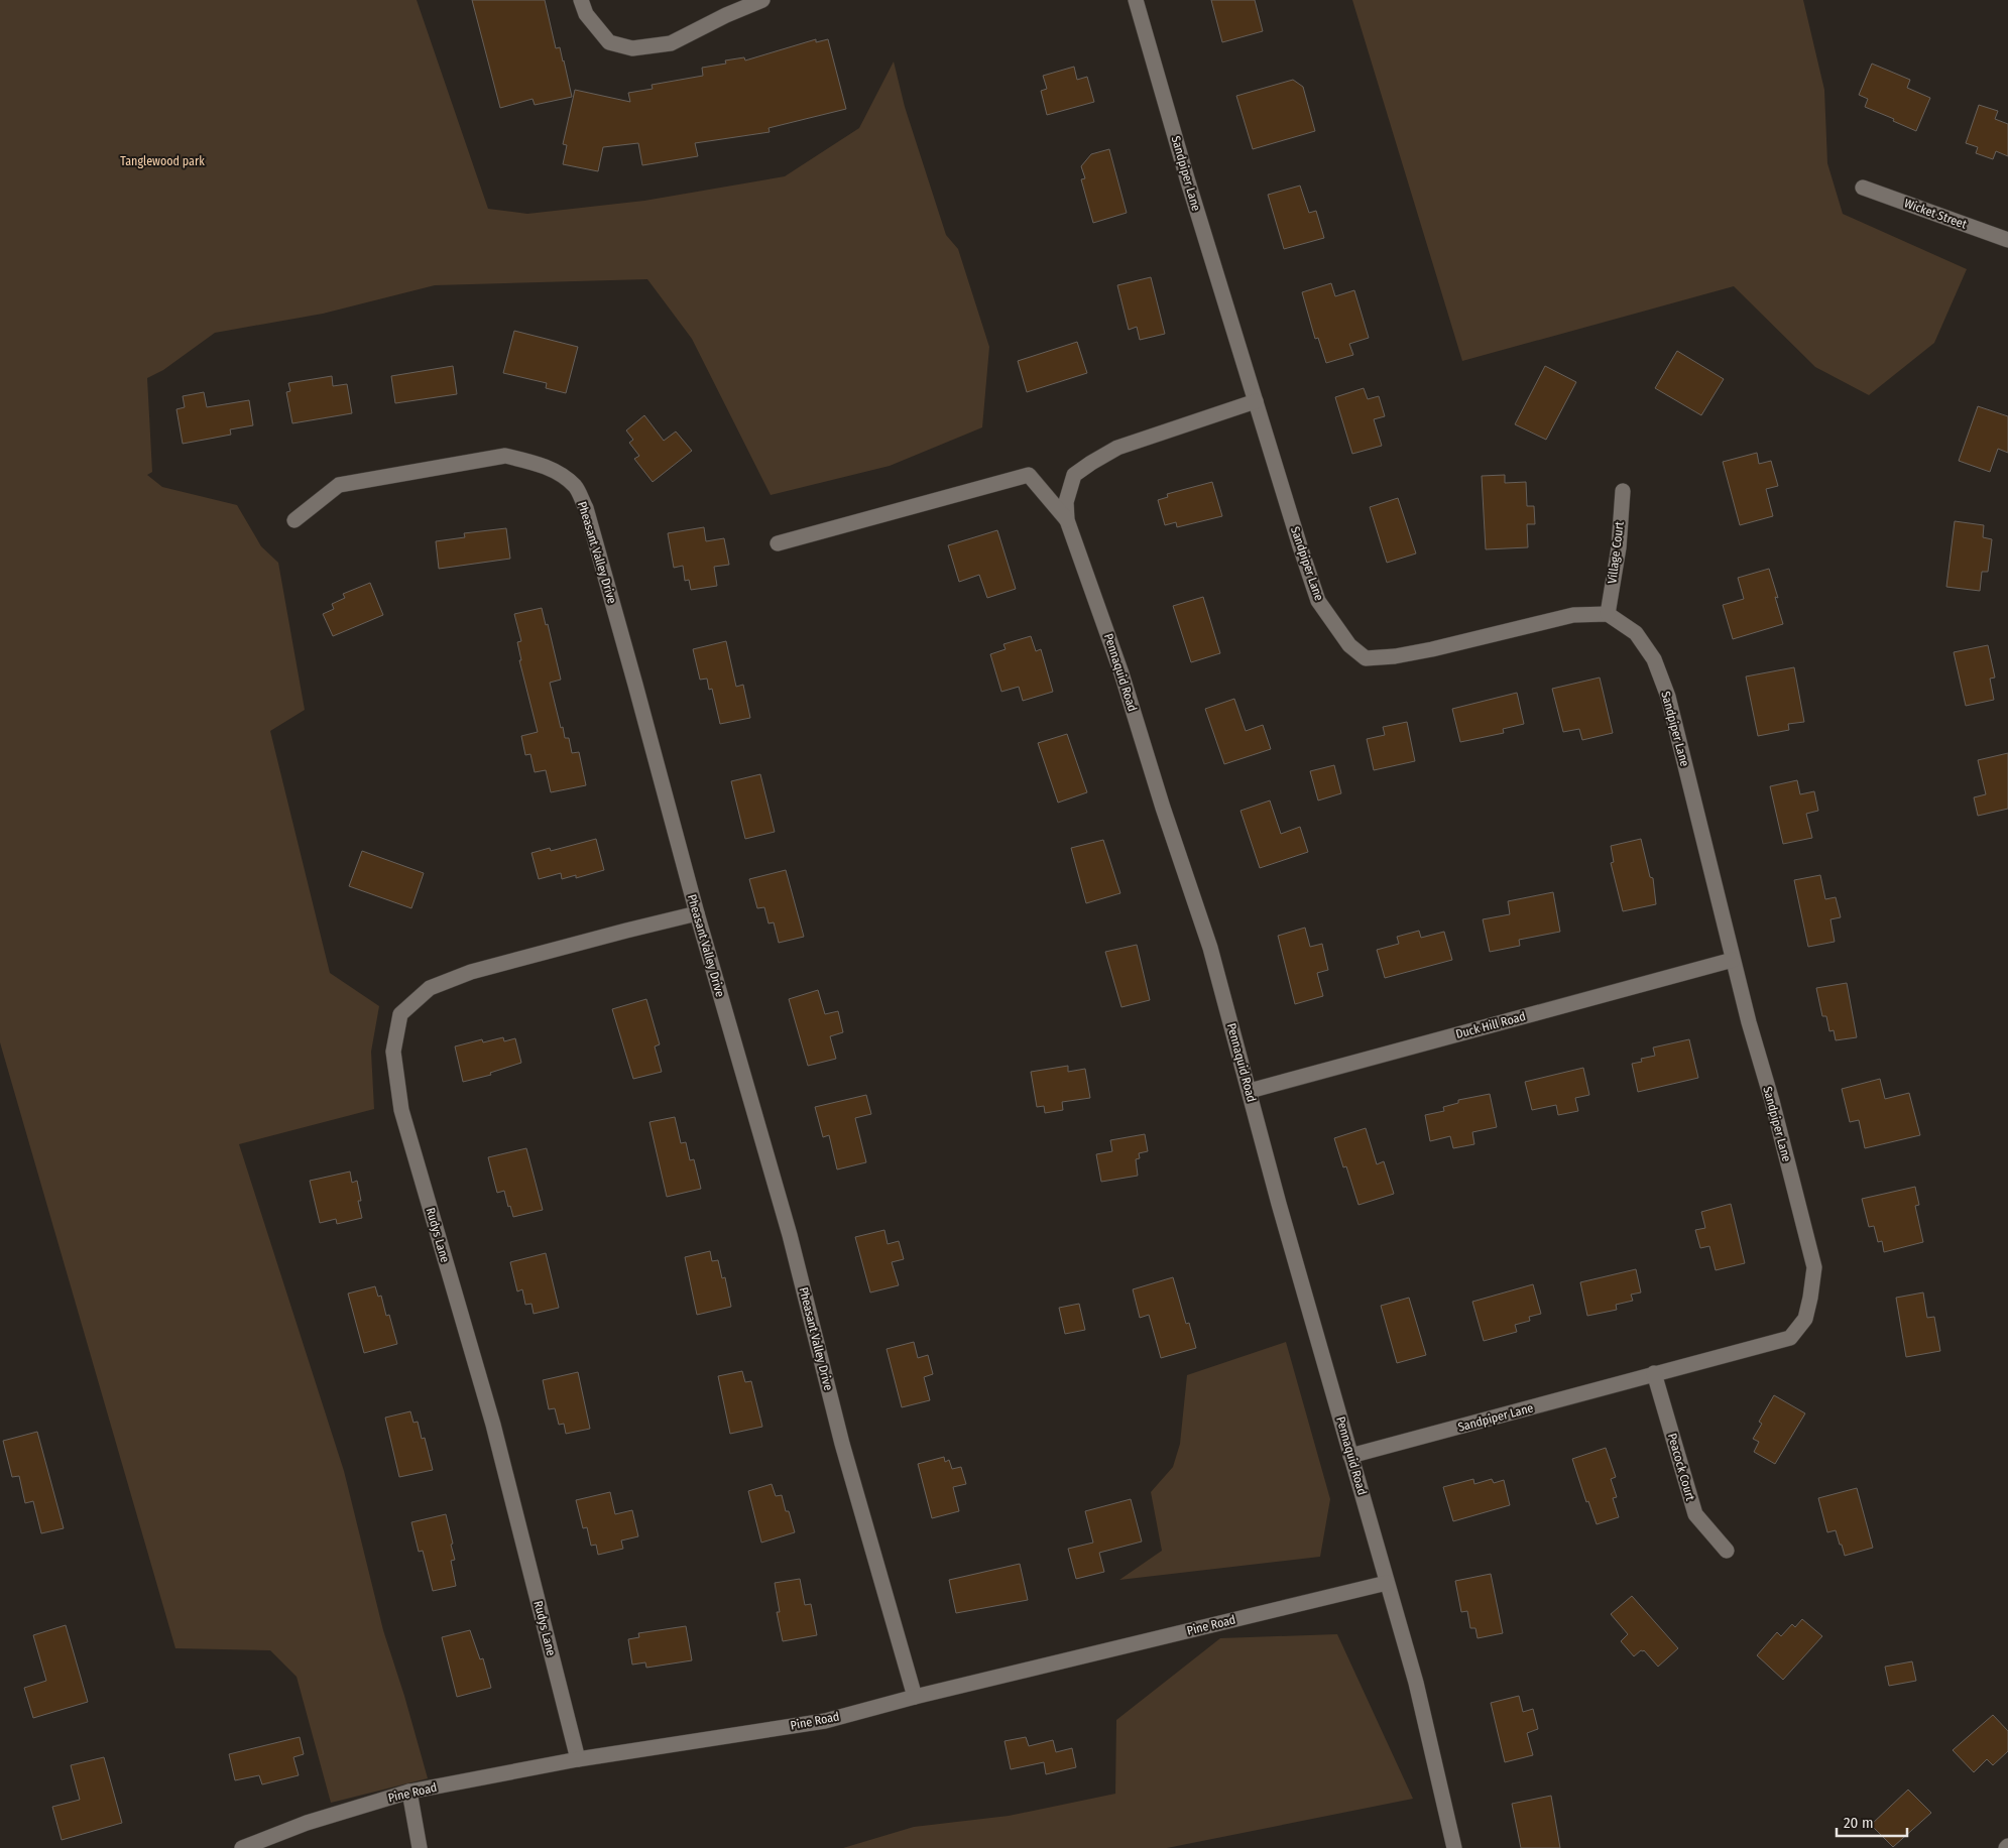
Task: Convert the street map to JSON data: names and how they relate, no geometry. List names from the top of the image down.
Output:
{
  "streets": {
    "street": [
      "Sandpiper Lane",
      "Wicket Street",
      "Pheasant Valley Drive",
      "Village Court",
      "Pennaquid Road",
      "Duck Hill Road",
      "Rudys Lane",
      "Peacock Court",
      "Pine Road"
    ]
  },
  "crossings": [
    ["Sandpiper Lane", "Village Court"],
    ["Sandpiper Lane", "Pennaquid Road"],
    ["Sandpiper Lane", "Duck Hill Road"],
    ["Sandpiper Lane", "Peacock Court"],
    ["Pheasant Valley Drive", "Rudys Lane"],
    ["Pheasant Valley Drive", "Pine Road"],
    ["Pennaquid Road", "Duck Hill Road"],
    ["Pennaquid Road", "Pine Road"],
    ["Rudys Lane", "Pine Road"]
  ],
  "parks": ["Tanglewood park"],
  "scale_bar": "20 m"
}
